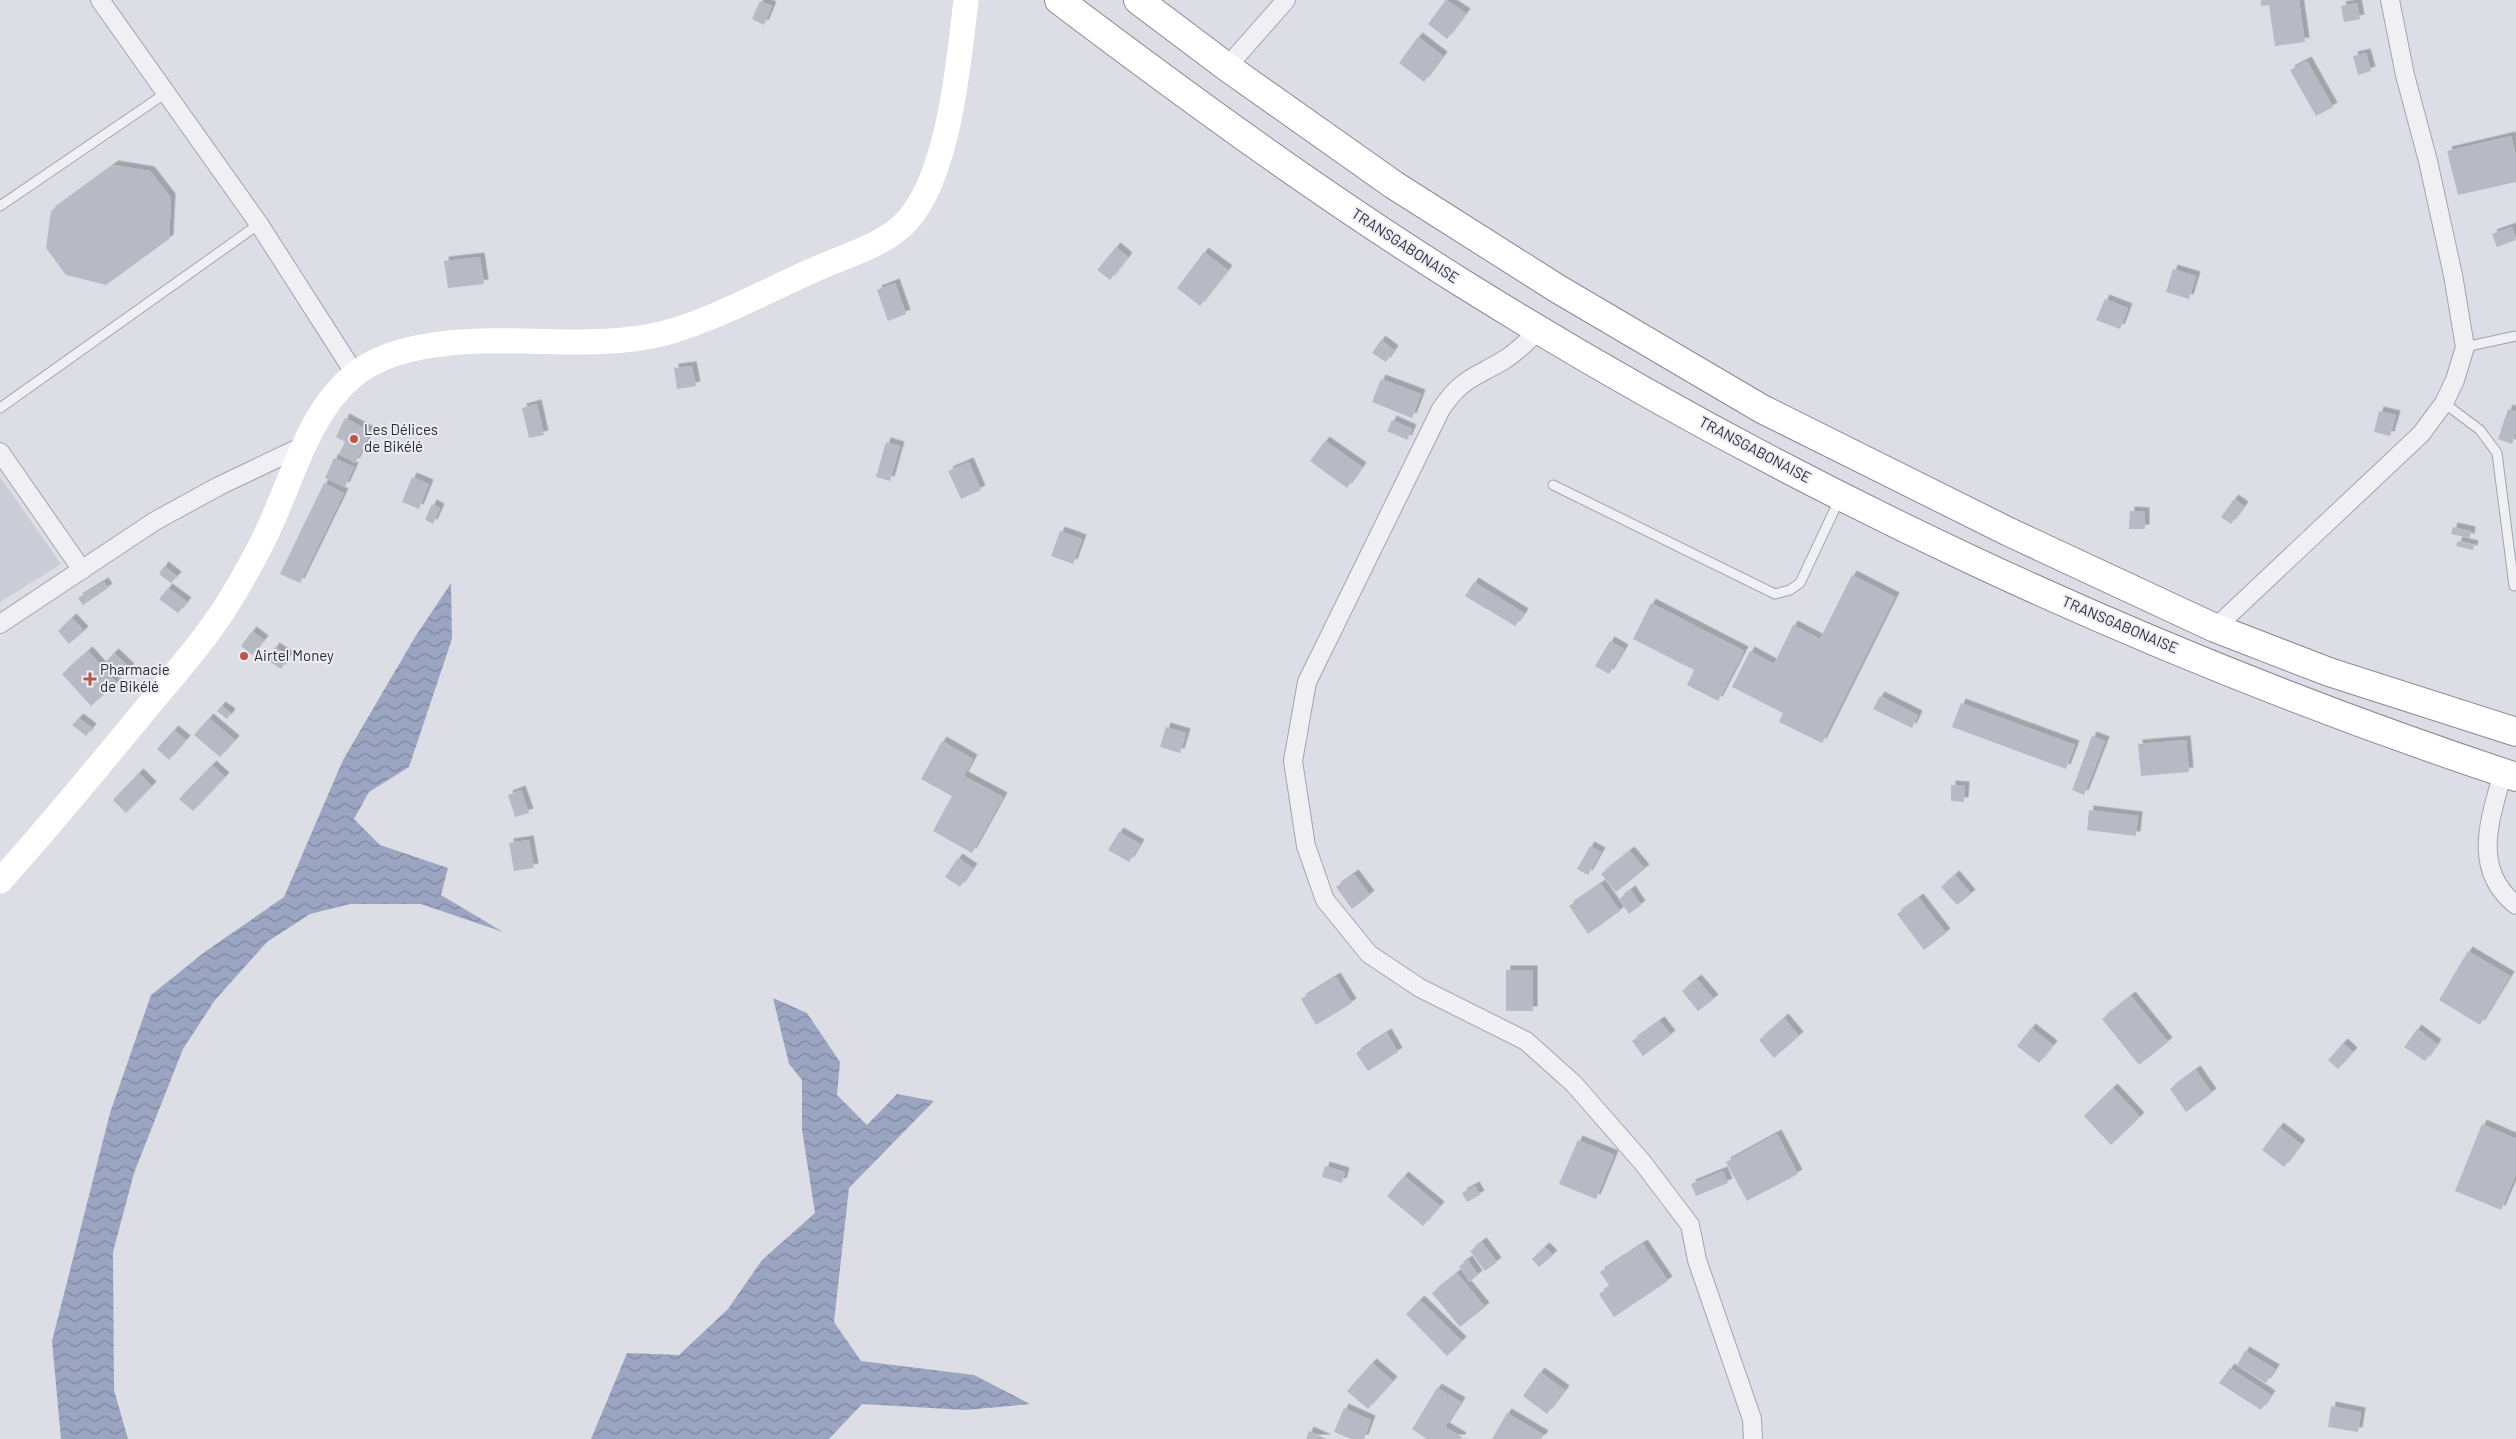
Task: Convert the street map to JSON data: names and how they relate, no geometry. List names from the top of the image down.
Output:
{
  "streets": {
    "highway": ["TRANSGABONAISE"]
  },
  "places": {
    "other": ["Les Délices de Bikélé", "Airtel Money"],
    "health": ["Pharmacie de Bikélé"]
  }
}
